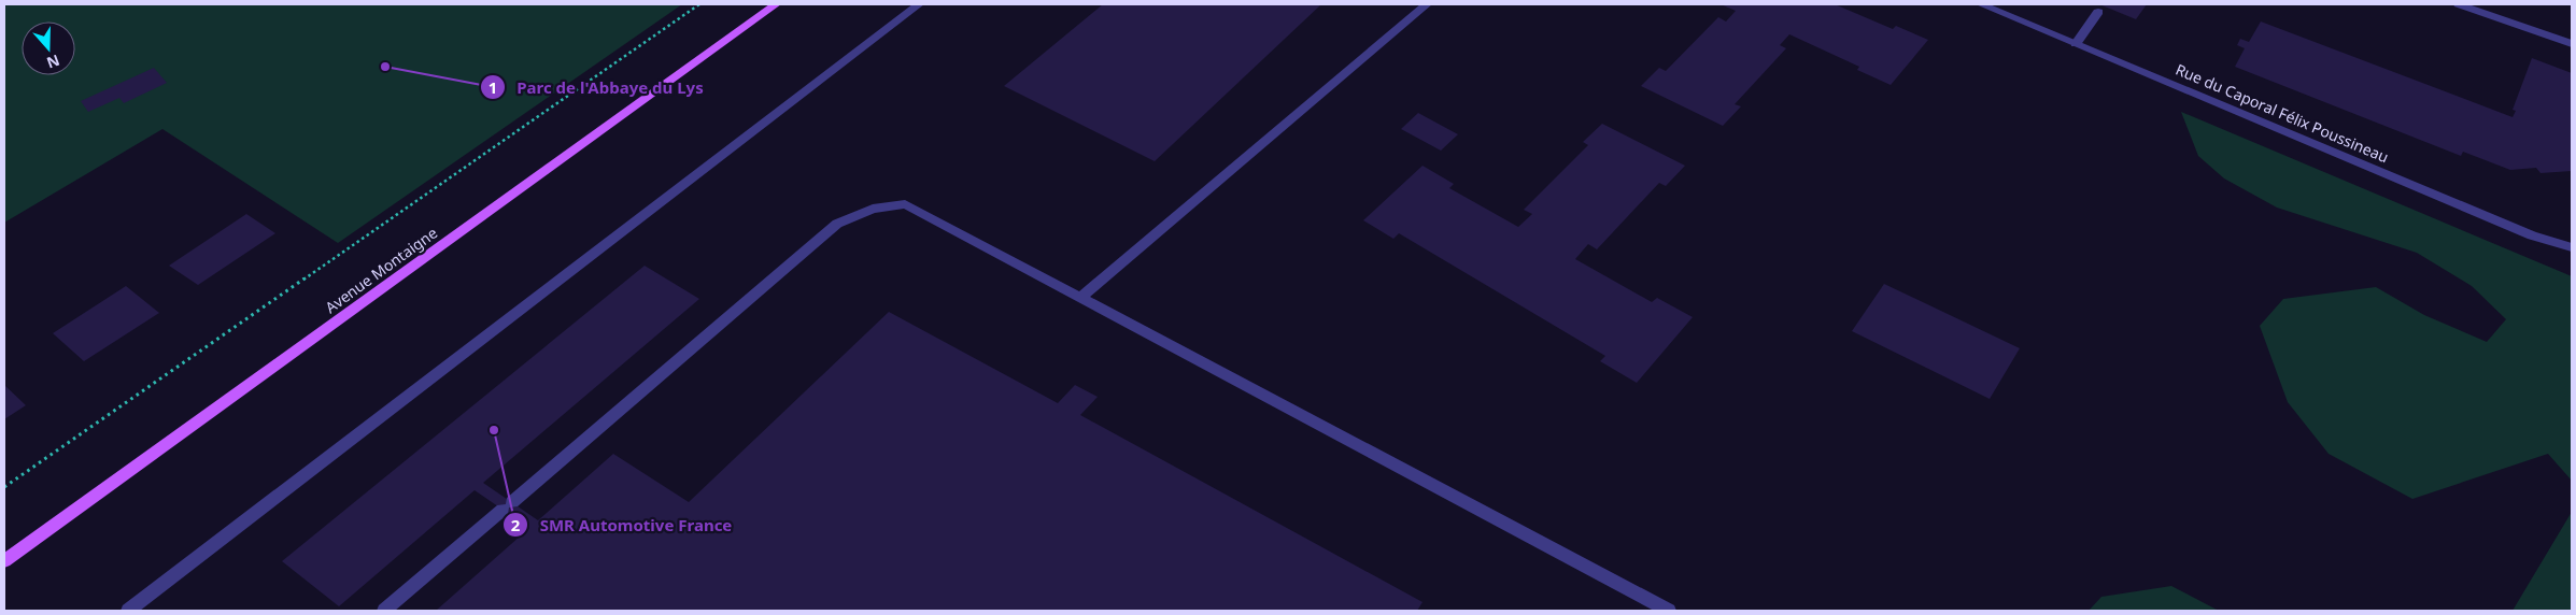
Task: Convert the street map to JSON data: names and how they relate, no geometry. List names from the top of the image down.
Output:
{
  "streets": {
    "main road": ["Avenue Montaigne"],
    "street": ["Rue du Caporal Félix Poussineau"]
  },
  "places": ["Parc de l'Abbaye du Lys", "SMR Automotive France"],
  "north": "bottom"
}
